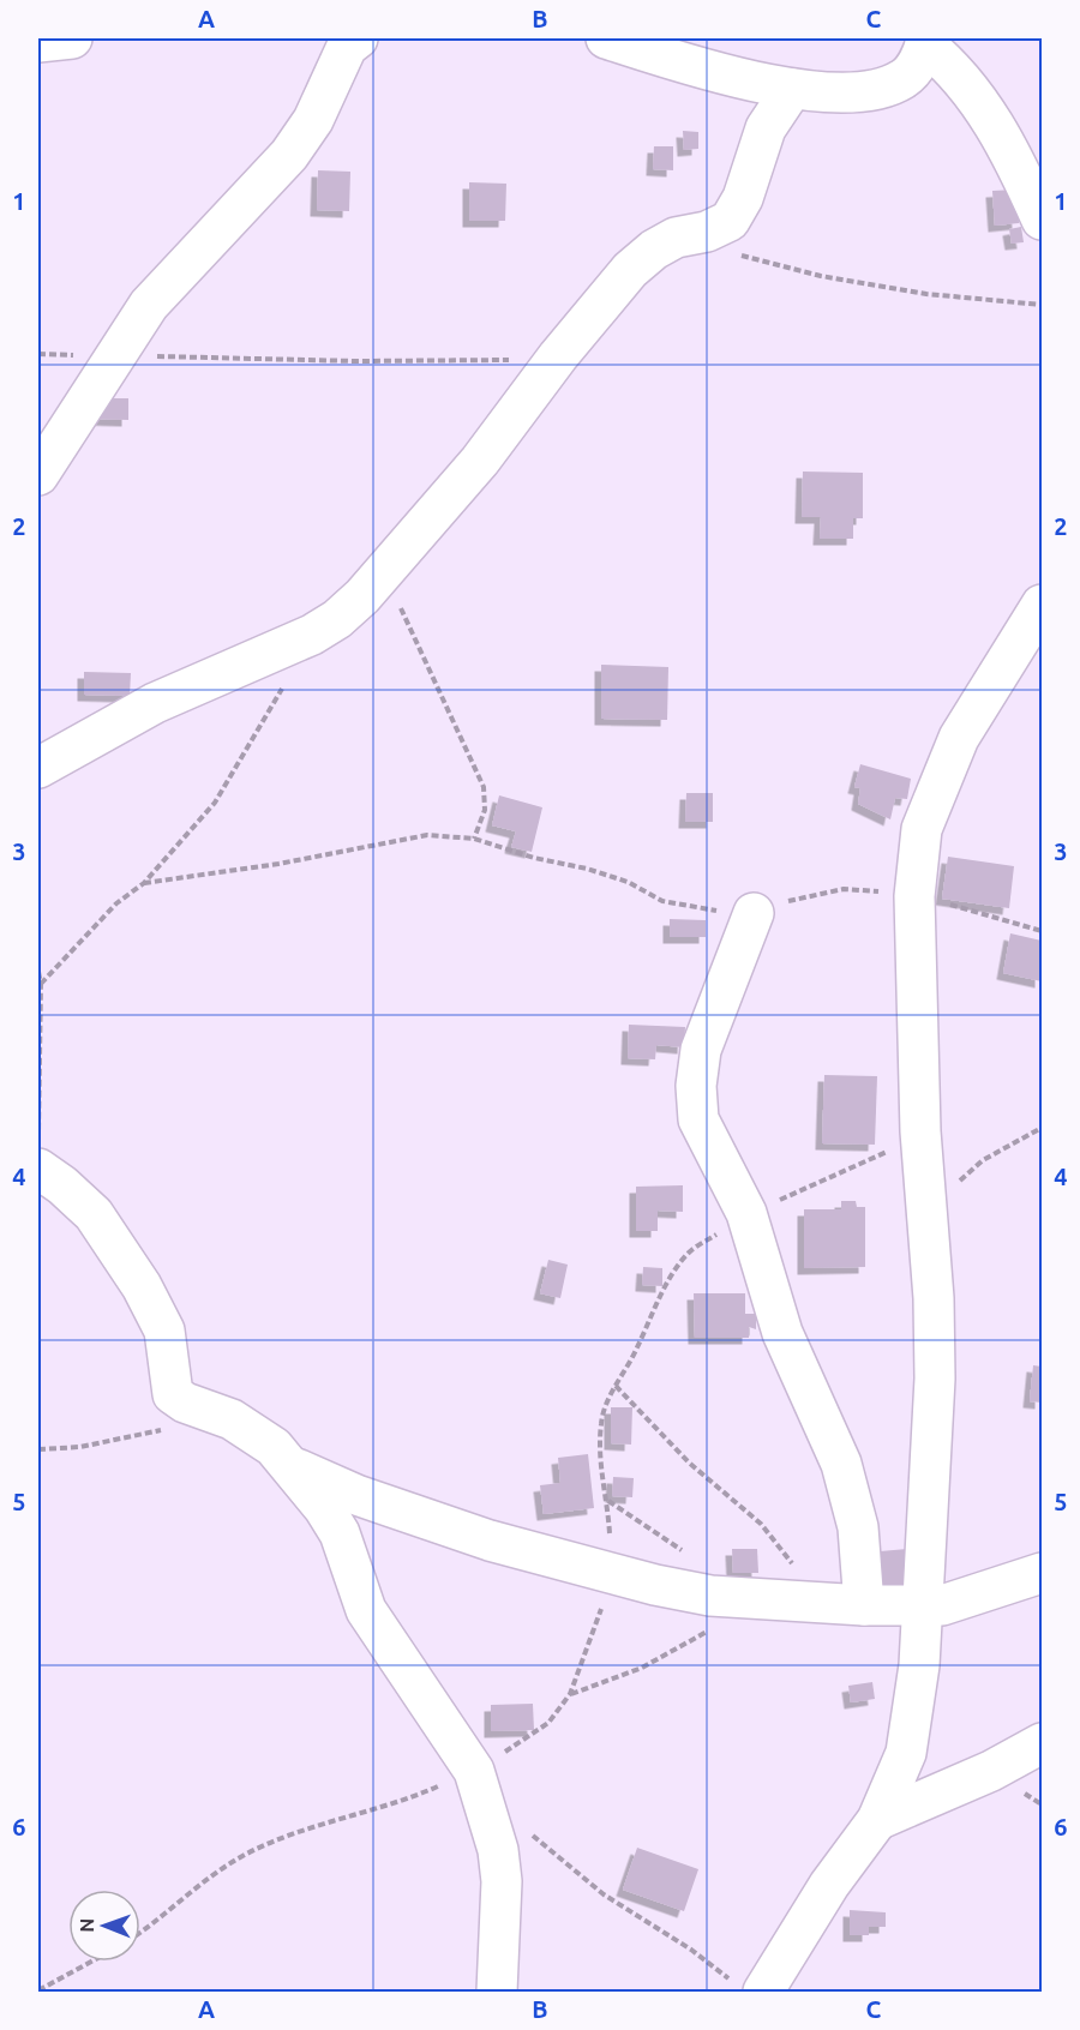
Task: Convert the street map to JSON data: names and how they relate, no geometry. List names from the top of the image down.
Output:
{
  "north": "left",
  "grid": {
    "columns": ["A", "B", "C"],
    "rows": [
      "1",
      "2",
      "3",
      "4",
      "5",
      "6"
    ]
  }
}
